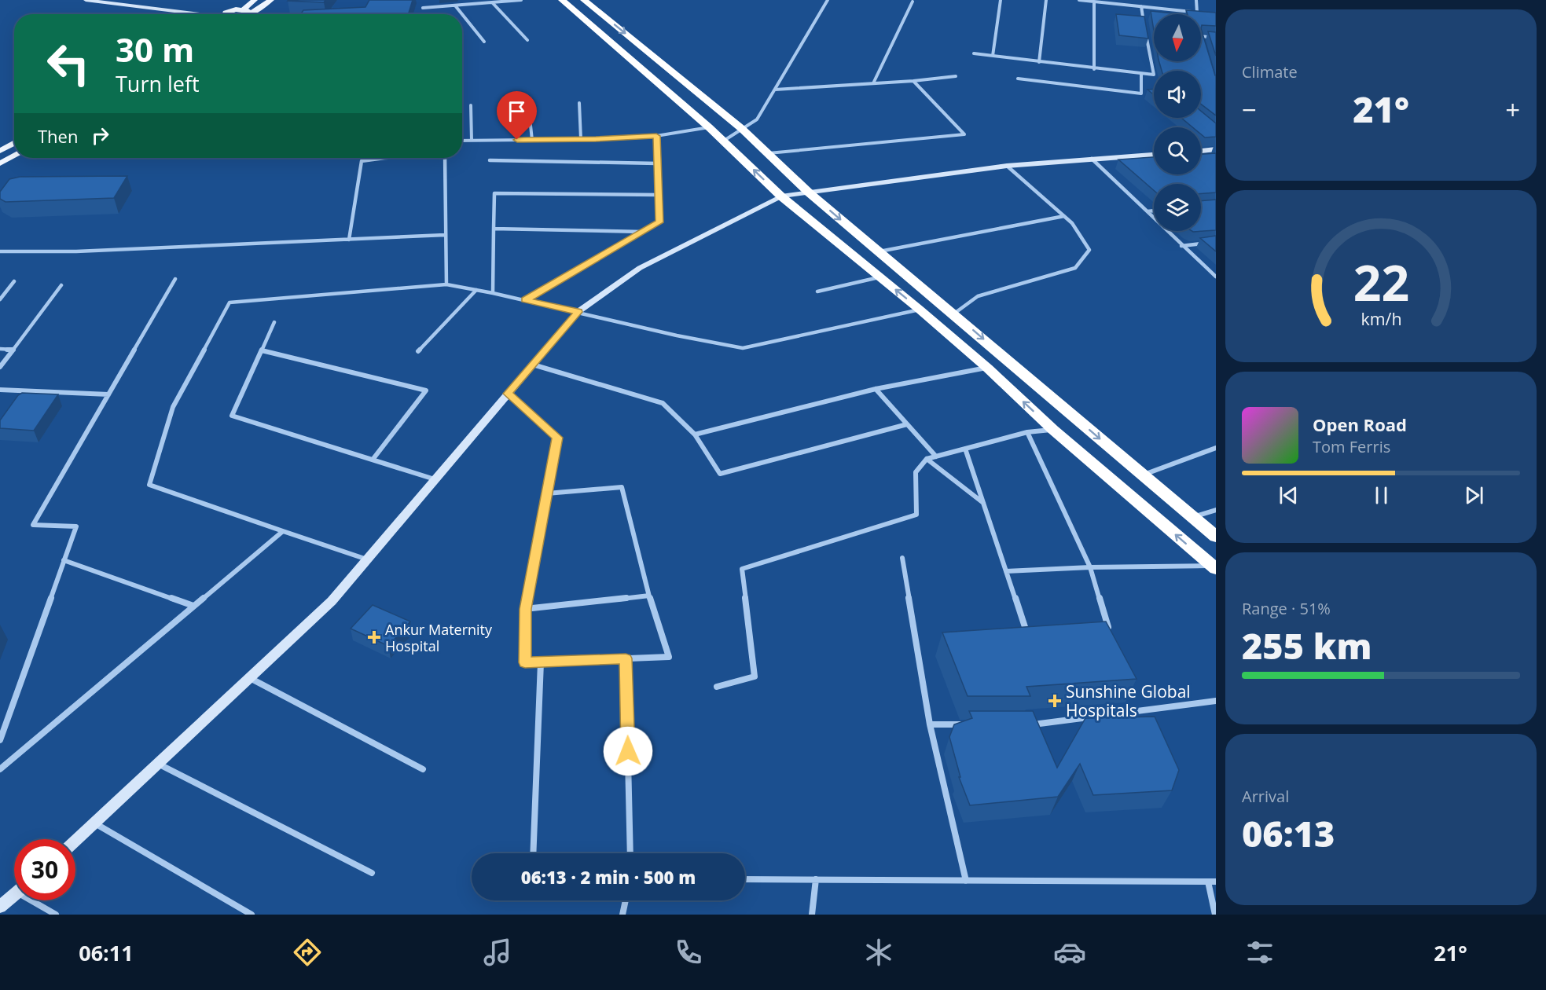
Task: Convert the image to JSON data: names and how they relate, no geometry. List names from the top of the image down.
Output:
{
  "places": {
    "health": ["Ankur Maternity Hospital", "Sunshine Global Hospitals"]
  },
  "north": "bottom",
  "page": {
    "tile": [
      "Climate",
      ["Range · 51%", "255 km"],
      ["Arrival", "06:13"]
    ],
    "turn": ["30 m", "Turn left"],
    "heat": ["−", "21°", "+"],
    "then": "Then",
    "song": ["Open Road", "Tom Ferris"],
    "limit": "30",
    "trip": "06:13 · 2 min · 500 m",
    "tabs": ["06:11", "21°"],
    "gauge": ["22", "km/h"]
  }
}
